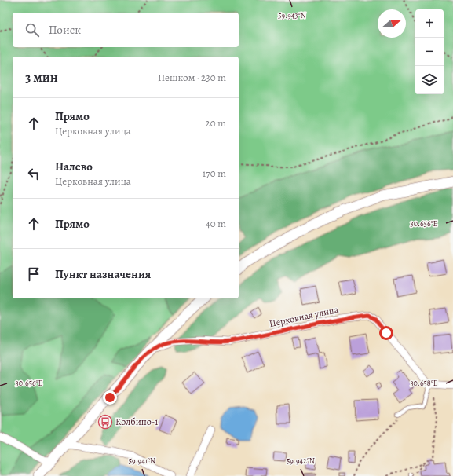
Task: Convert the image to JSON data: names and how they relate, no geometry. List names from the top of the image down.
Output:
{
  "streets": {
    "street": ["Церковная улица"]
  },
  "places": {
    "bus stop": ["Колбино-1"]
  },
  "north": "right",
  "page": {
    "map_buttons": ["+", "−"],
    "search": "Поиск",
    "heading": ["3 мин", "Пешком · 230 m"],
    "list": [
      ["Прямо", "Церковная улица", "20 m"],
      ["Налево", "Церковная улица", "170 m"],
      ["Прямо", "40 m"],
      "Пункт назначения"
    ]
  },
  "coordinates": [
    "59.943°N",
    "30.656°E",
    "30.658°E",
    "59.941°N",
    "59.942°N"
  ]
}
